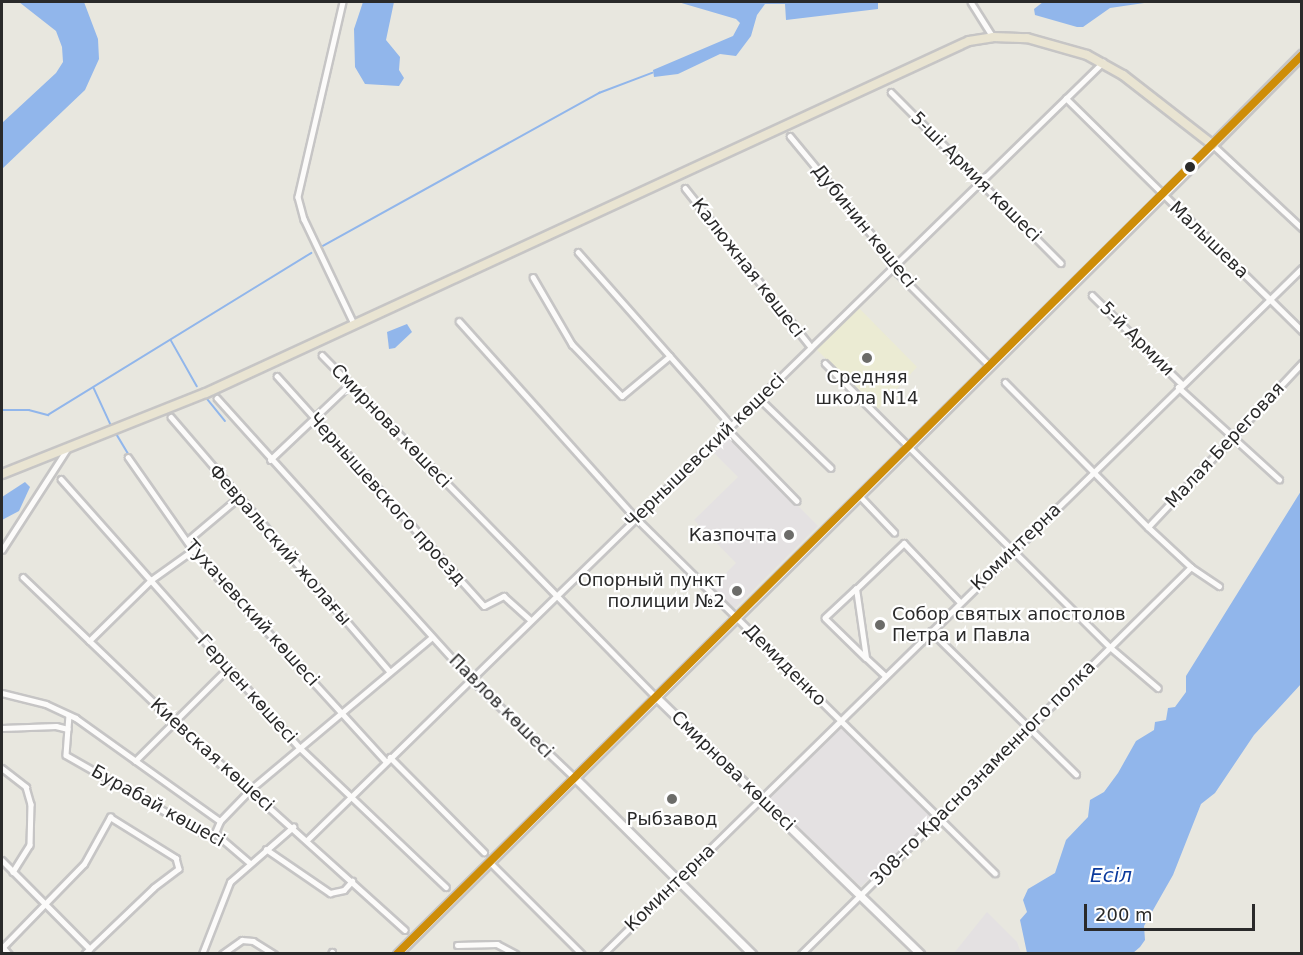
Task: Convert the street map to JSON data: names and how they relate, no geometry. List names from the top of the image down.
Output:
{
  "streets": {
    "main road": ["Смирнова көшесі", "Павлов көшесі"],
    "street": [
      "5-ші Армия көшесі",
      "Дубинин көшесі",
      "Малышева",
      "Калюжная көшесі",
      "5-й Армии",
      "Малая Береговая",
      "Чернышевский көшесі",
      "Чернышевского проезд",
      "Февральский жолағы",
      "Коминтерна",
      "Тухачевский көшесі",
      "Демиденко",
      "Герцен көшесі",
      "Киевская көшесі",
      "308-го Краснознаменного полка",
      "Бурабай көшесі"
    ]
  },
  "crossings": [
    ["5-ші Армия көшесі", "Чернышевский көшесі"],
    ["Дубинин көшесі", "Чернышевский көшесі"],
    ["Малышева", "Чернышевский көшесі"],
    ["Малышева", "Коминтерна"],
    ["Калюжная көшесі", "Чернышевский көшесі"],
    ["5-й Армии", "Малая Береговая"],
    ["5-й Армии", "Коминтерна"],
    ["Смирнова көшесі", "Чернышевский көшесі"],
    ["Смирнова көшесі", "Коминтерна"],
    ["Смирнова көшесі", "308-го Краснознаменного полка"],
    ["Чернышевский көшесі", "Чернышевского проезд"],
    ["Чернышевский көшесі", "Тухачевский көшесі"],
    ["Чернышевский көшесі", "Демиденко"],
    ["Чернышевский көшесі", "Герцен көшесі"],
    ["Чернышевский көшесі", "Павлов көшесі"],
    ["Чернышевский көшесі", "Киевская көшесі"],
    ["Коминтерна", "Демиденко"],
    ["Коминтерна", "Павлов көшесі"],
    ["Демиденко", "308-го Краснознаменного полка"]
  ],
  "water": ["Есіл"],
  "places": [
    "Средняя школа N14",
    "Казпочта",
    "Опорный пункт полиции №2",
    "Собор святых апостолов Петра и Павла",
    "Рыбзавод"
  ],
  "scale_bar": "200 m"
}
